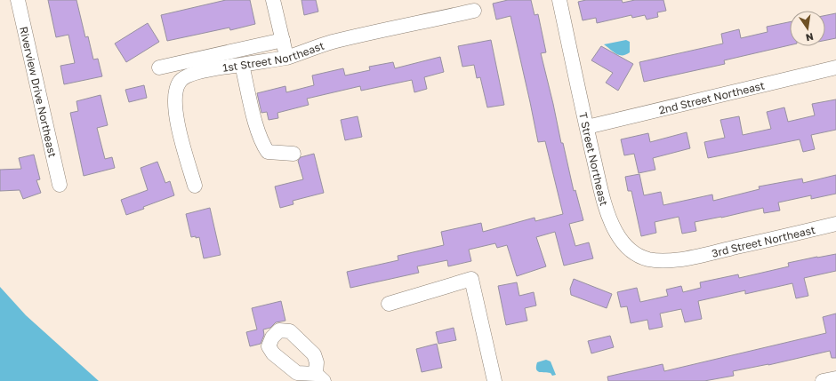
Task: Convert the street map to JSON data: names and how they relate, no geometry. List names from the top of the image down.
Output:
{
  "streets": {
    "street": [
      "1st Street Northeast",
      "Riverview Drive Northeast",
      "2nd Street Northeast",
      "T Street Northeast",
      "3rd Street Northeast"
    ]
  },
  "crossings": [
    ["2nd Street Northeast", "T Street Northeast"],
    ["T Street Northeast", "3rd Street Northeast"]
  ],
  "north": "bottom"
}
